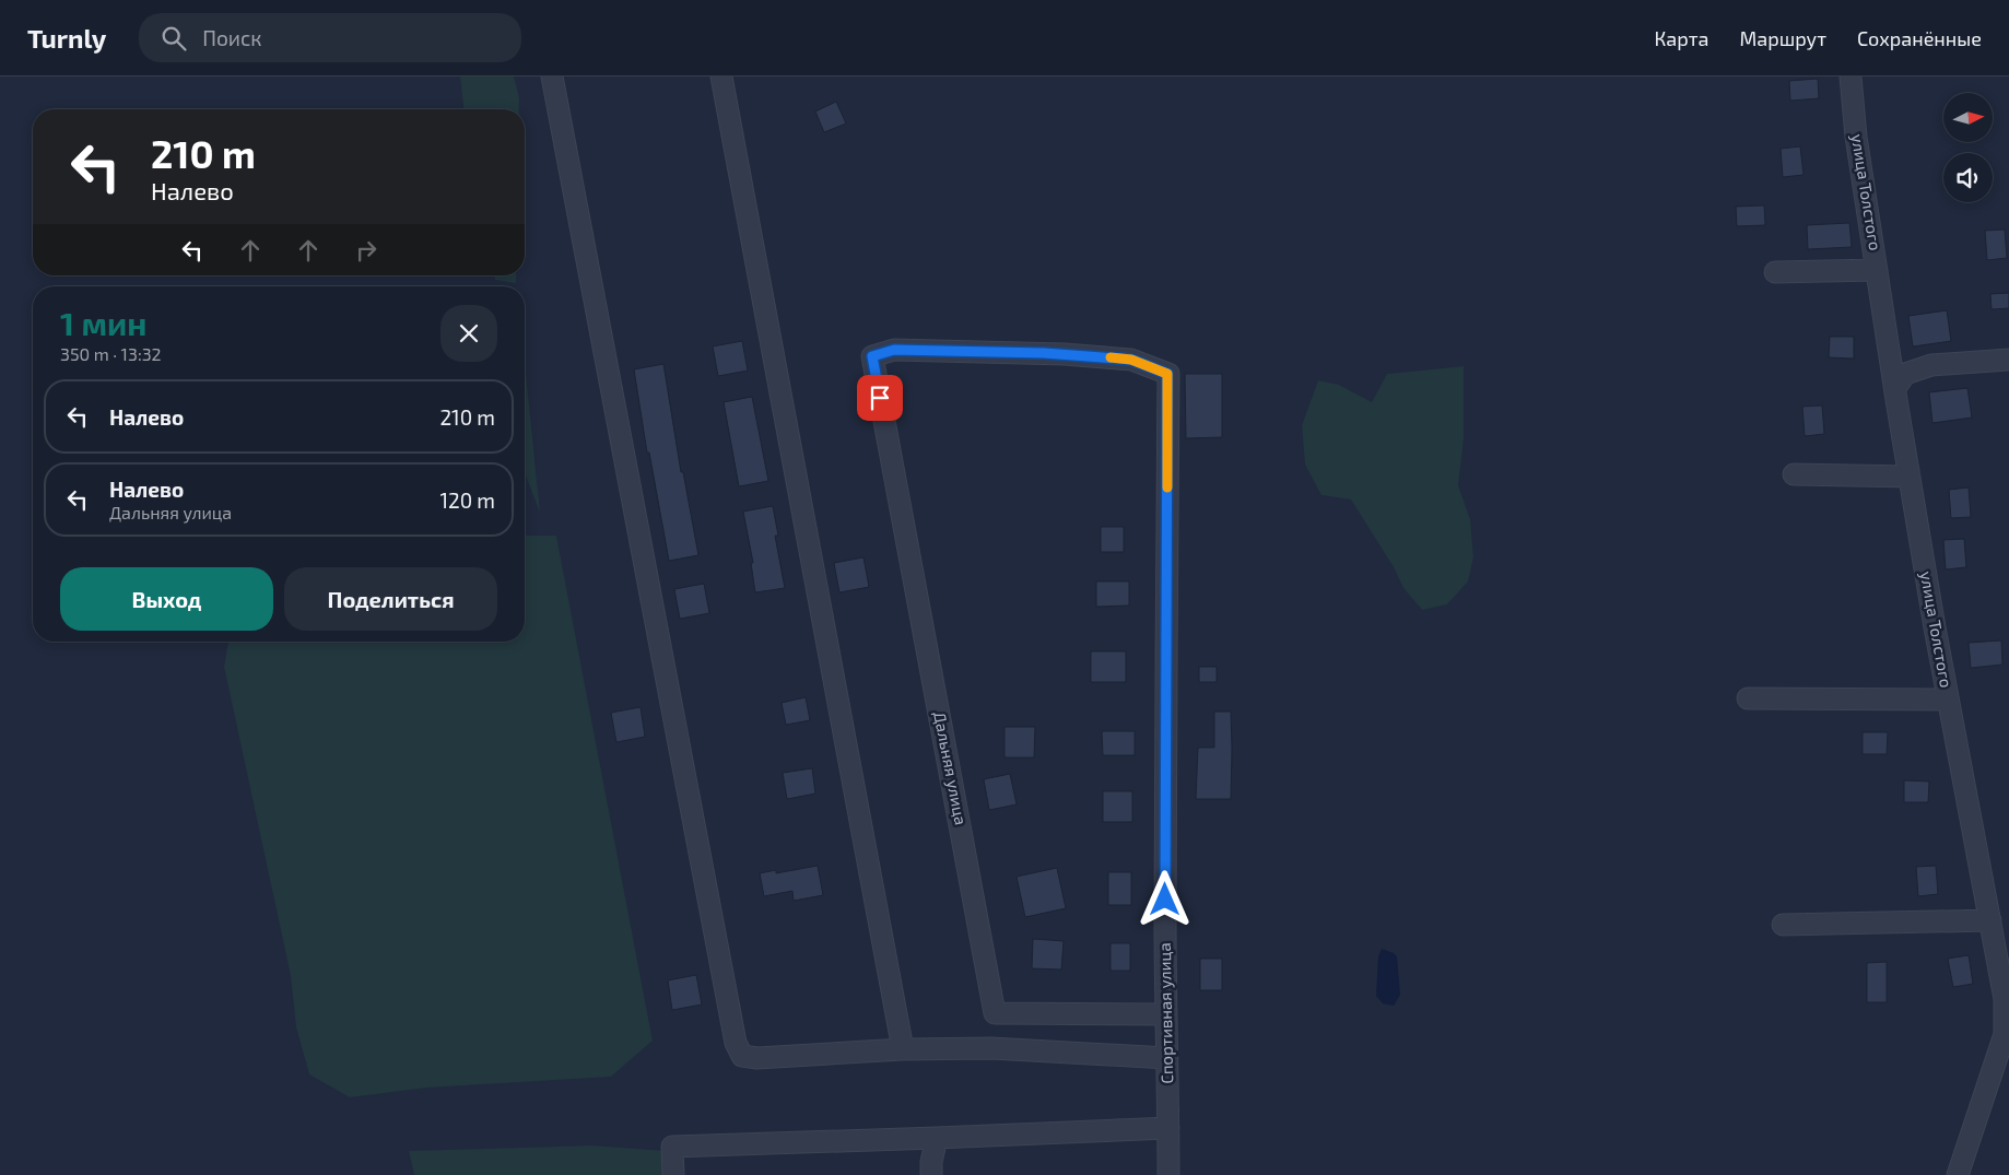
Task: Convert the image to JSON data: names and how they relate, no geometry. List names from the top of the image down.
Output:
{
  "streets": {
    "street": ["улица Толстого", "Дальняя улица", "Спортивная улица"]
  },
  "crossings": [
    ["Дальняя улица", "Спортивная улица"]
  ],
  "north": "right",
  "page": {
    "header": "Turnly",
    "search": "Поиск",
    "nav": ["Карта", "Маршрут", "Сохранённые"],
    "turn": ["210 m", "Налево"],
    "heading": ["1 мин", "350 m · 13:32"],
    "list": [
      {
        "name": "Налево",
        "value": "210 m"
      },
      {
        "name": "Налево",
        "note": "Дальняя улица",
        "value": "120 m"
      }
    ],
    "buttons": ["Выход", "Поделиться"]
  }
}
